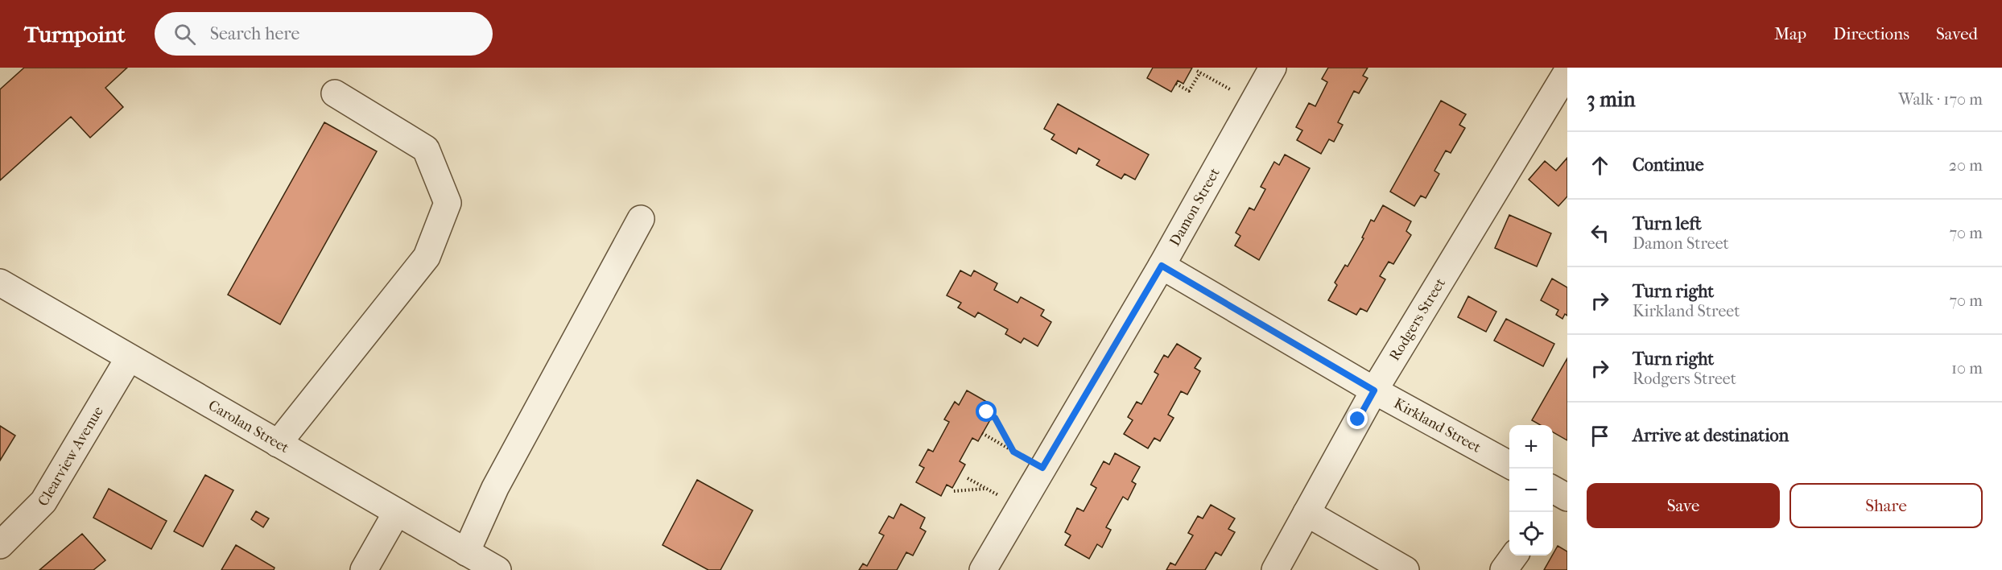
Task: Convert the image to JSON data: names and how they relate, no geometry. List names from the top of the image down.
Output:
{
  "streets": {
    "street": [
      "Damon Street",
      "Rodgers Street",
      "Kirkland Street",
      "Carolan Street",
      "Clearview Avenue"
    ]
  },
  "crossings": [
    ["Damon Street", "Kirkland Street"],
    ["Rodgers Street", "Kirkland Street"],
    ["Carolan Street", "Clearview Avenue"]
  ],
  "page": {
    "header": "Turnpoint",
    "search": "Search here",
    "nav": ["Map", "Directions", "Saved"],
    "heading": ["3 min", "Walk · 170 m"],
    "list": [
      ["Continue", "20 m"],
      ["Turn left", "Damon Street", "70 m"],
      ["Turn right", "Kirkland Street", "70 m"],
      ["Turn right", "Rodgers Street", "10 m"],
      "Arrive at destination"
    ],
    "map_buttons": ["+", "−"],
    "buttons": ["Save", "Share"]
  }
}
